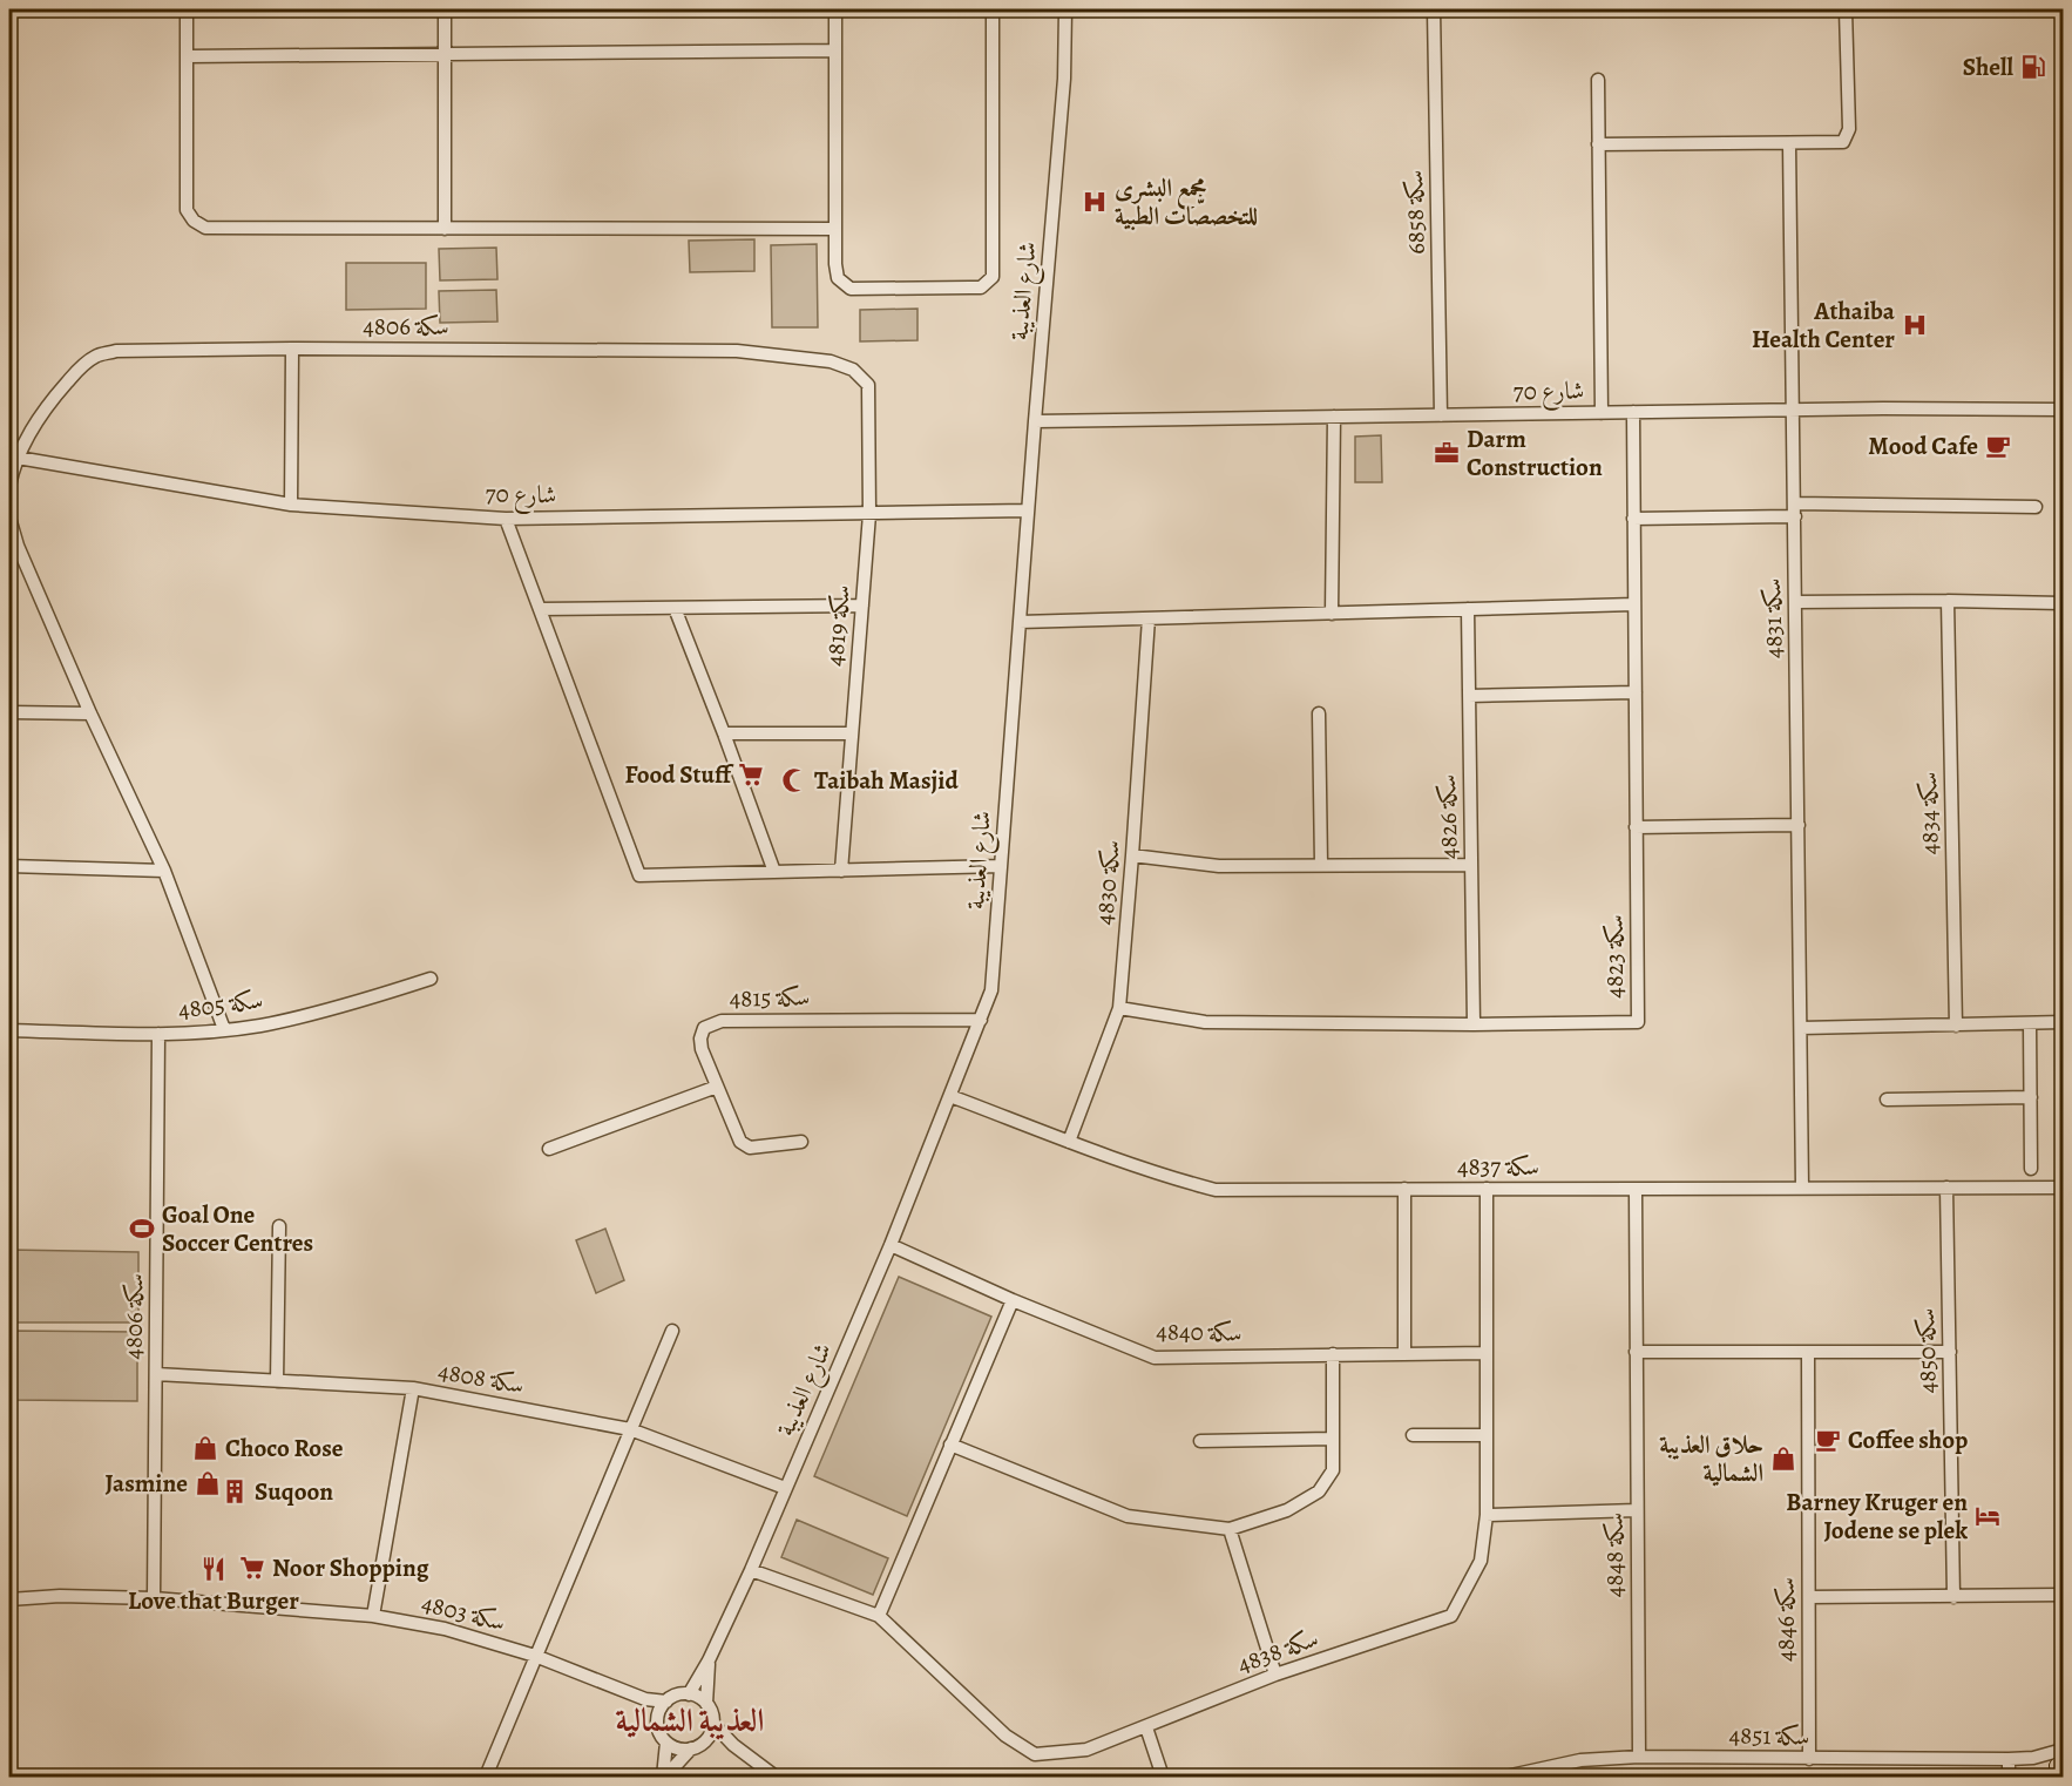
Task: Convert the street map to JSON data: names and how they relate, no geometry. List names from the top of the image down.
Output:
{
  "streets": {
    "street": [
      "سكة 6858",
      "شارع العذيبة",
      "سكة 4806",
      "شارع 70",
      "سكة 4831",
      "سكة 4819",
      "سكة 4834",
      "سكة 4826",
      "سكة 4830",
      "سكة 4823",
      "سكة 4815",
      "سكة 4805",
      "سكة 4837",
      "سكة 4840",
      "سكة 4850",
      "سكة 4808",
      "سكة 4848",
      "سكة 4803",
      "سكة 4846",
      "سكة 4838",
      "سكة 4851"
    ]
  },
  "crossings": [
    ["سكة 6858", "شارع 70"],
    ["شارع العذيبة", "شارع 70"],
    ["شارع العذيبة", "سكة 4815"],
    ["شارع العذيبة", "سكة 4837"],
    ["شارع العذيبة", "سكة 4840"],
    ["شارع العذيبة", "سكة 4808"],
    ["شارع العذيبة", "سكة 4803"],
    ["شارع العذيبة", "سكة 4838"],
    ["سكة 4806", "شارع 70"],
    ["سكة 4806", "سكة 4819"],
    ["سكة 4806", "سكة 4805"],
    ["سكة 4806", "سكة 4808"],
    ["سكة 4806", "سكة 4803"],
    ["شارع 70", "سكة 4831"],
    ["شارع 70", "سكة 4819"],
    ["شارع 70", "سكة 4823"],
    ["سكة 4831", "سكة 4837"],
    ["سكة 4826", "سكة 4823"],
    ["سكة 4830", "سكة 4823"],
    ["سكة 4830", "سكة 4837"],
    ["سكة 4837", "سكة 4850"],
    ["سكة 4837", "سكة 4848"],
    ["سكة 4837", "سكة 4838"],
    ["سكة 4840", "سكة 4838"],
    ["سكة 4848", "سكة 4851"],
    ["سكة 4846", "سكة 4851"]
  ],
  "districts": ["العذيبة الشمالية"],
  "places": {
    "fuel station": ["Shell"],
    "hospital": ["مجمع البشرى للتخصصّات الطبية", "Athaiba Health Center"],
    "cafe": ["Mood Cafe", "Coffee shop"],
    "office": ["Darm Construction"],
    "supermarket": ["Food Stuff", "Noor Shopping"],
    "mosque": ["Taibah Masjid"],
    "sports": ["Goal One Soccer Centres"],
    "shop": ["Choco Rose", "حلاق العذيبة الشمالية", "Jasmine"],
    "building": ["Suqoon"],
    "hotel": ["Barney Kruger en Jodene se plek"],
    "restaurant": ["Love that Burger"]
  }
}
